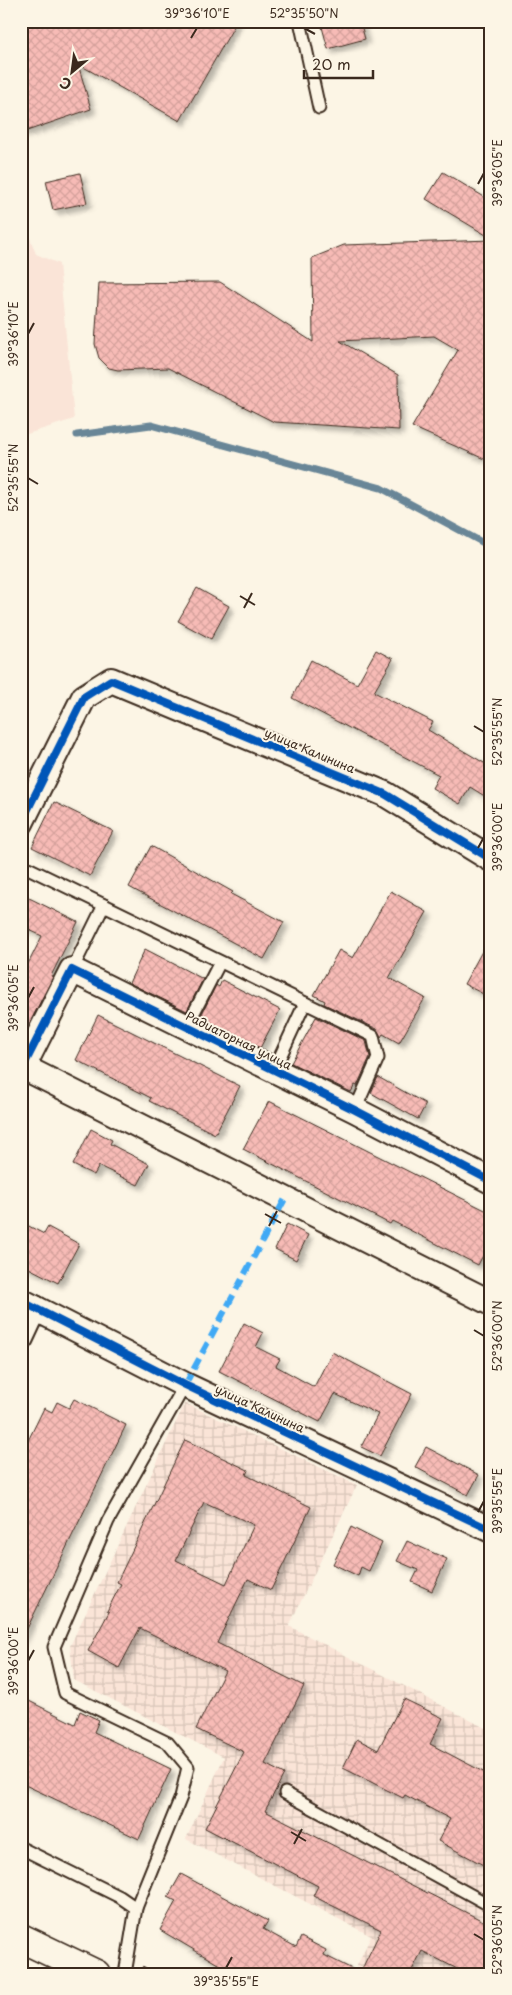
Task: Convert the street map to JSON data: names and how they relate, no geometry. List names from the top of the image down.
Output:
{
  "streets": {
    "street": ["улица Калинина", "Радиаторная улица"]
  },
  "scale_bar": "20 m",
  "north": "bottom left",
  "coordinates": [
    "39°36'10\"E",
    "52°35'50\"N",
    "39°36'05\"E",
    "52°35'55\"N",
    "39°36'00\"E",
    "52°36'00\"N",
    "39°35'55\"E",
    "52°36'05\"N"
  ]
}
